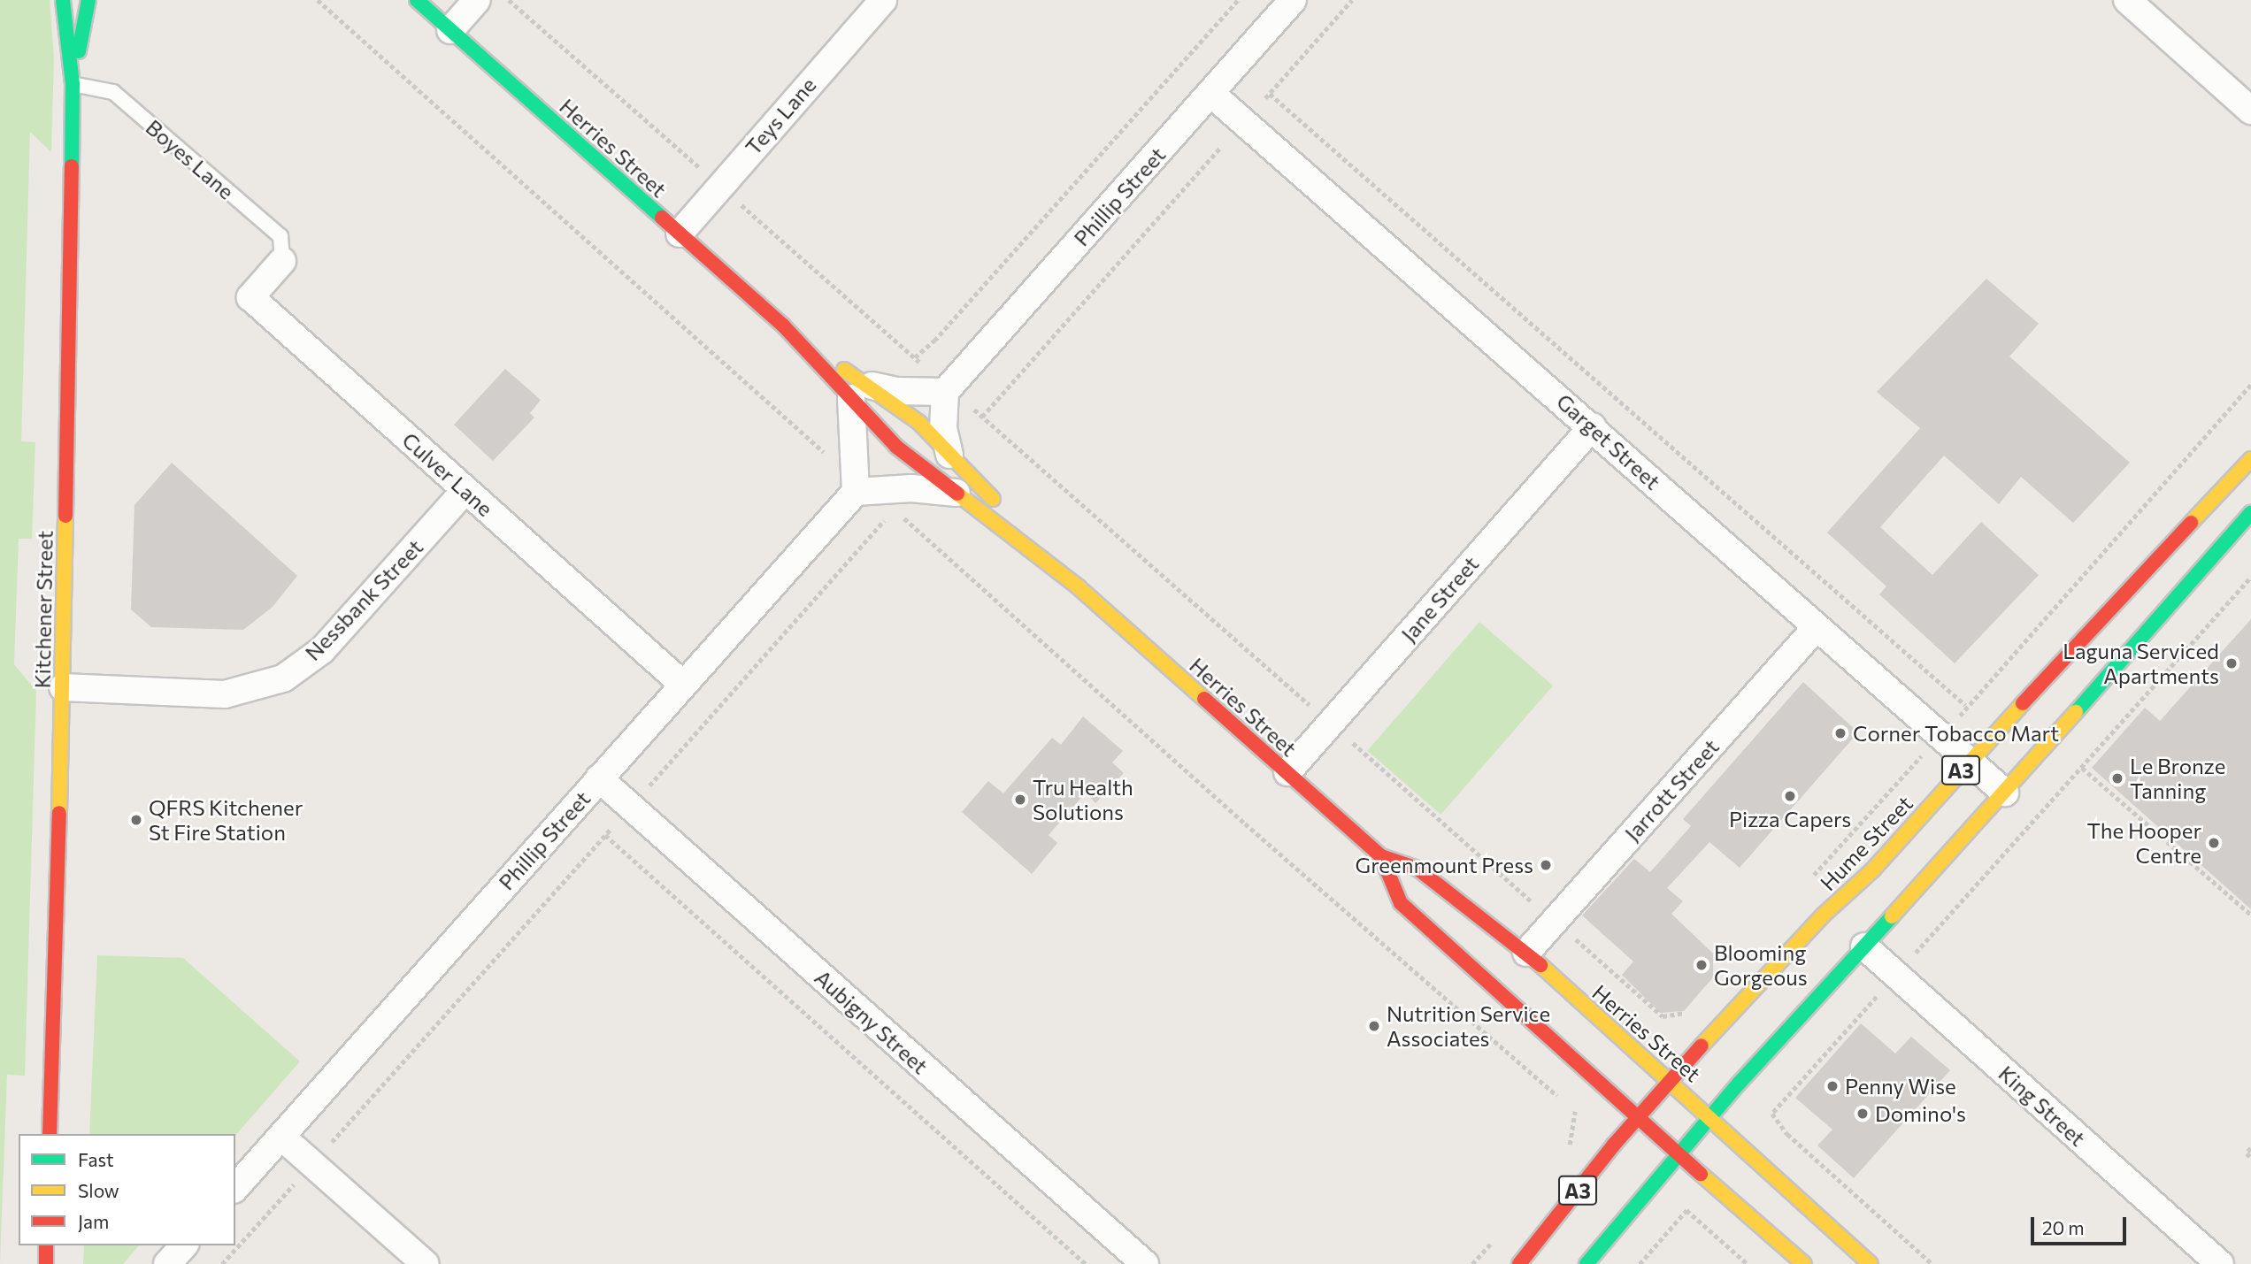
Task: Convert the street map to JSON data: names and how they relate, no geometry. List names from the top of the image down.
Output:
{
  "streets": {
    "main road": [
      "Herries Street",
      "Kitchener Street",
      "A3",
      "Hume Street"
    ],
    "street": [
      "Teys Lane",
      "Phillip Street",
      "Garget Street",
      "Culver Lane",
      "Jane Street",
      "Nessbank Street",
      "Jarrott Street",
      "Aubigny Street",
      "King Street"
    ],
    "lane": ["Boyes Lane"]
  },
  "crossings": [
    ["Teys Lane", "Herries Street"],
    ["Herries Street", "Jane Street"],
    ["Herries Street", "A3"],
    ["Herries Street", "Jarrott Street"],
    ["Herries Street", "Hume Street"],
    ["Boyes Lane", "Culver Lane"],
    ["Boyes Lane", "Kitchener Street"],
    ["Phillip Street", "Garget Street"],
    ["Phillip Street", "Culver Lane"],
    ["Phillip Street", "Aubigny Street"],
    ["Garget Street", "Jane Street"],
    ["Garget Street", "A3"],
    ["Garget Street", "Jarrott Street"],
    ["Garget Street", "Hume Street"],
    ["Culver Lane", "Nessbank Street"],
    ["Nessbank Street", "Kitchener Street"],
    ["A3", "King Street"]
  ],
  "places": [
    "Laguna Serviced Apartments",
    "Corner Tobacco Mart",
    "Le Bronze Tanning",
    "Pizza Capers",
    "Tru Health Solutions",
    "QFRS Kitchener St Fire Station",
    "The Hooper Centre",
    "Greenmount Press",
    "Blooming Gorgeous",
    "Nutrition Service Associates",
    "Penny Wise",
    "Domino's"
  ],
  "legend": ["Fast", "Slow", "Jam"],
  "scale_bar": "20 m"
}
